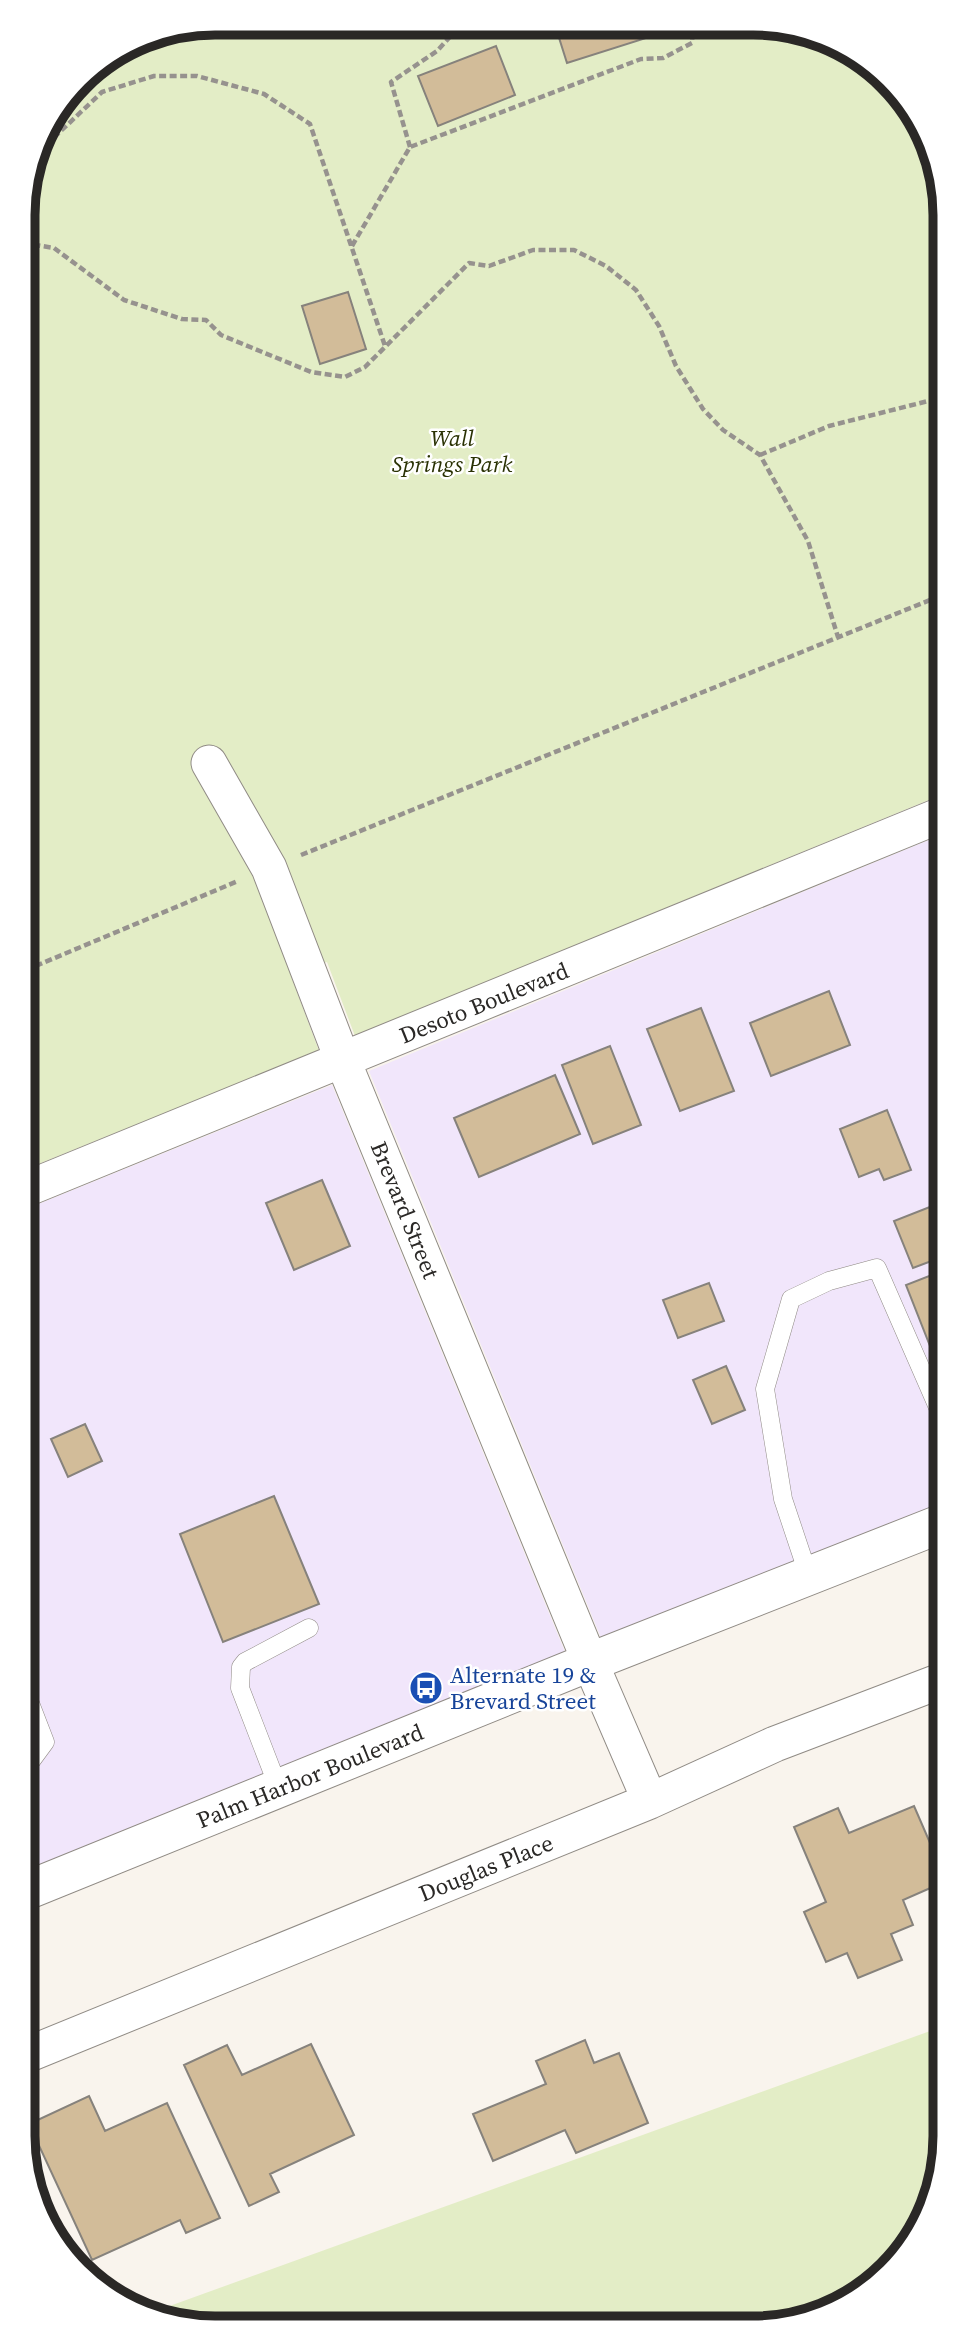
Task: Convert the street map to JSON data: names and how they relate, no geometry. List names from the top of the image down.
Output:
{
  "streets": {
    "main road": ["Palm Harbor Boulevard"],
    "street": ["Desoto Boulevard", "Brevard Street", "Douglas Place"]
  },
  "crossings": [
    ["Desoto Boulevard", "Brevard Street"],
    ["Brevard Street", "Palm Harbor Boulevard"],
    ["Brevard Street", "Douglas Place"]
  ],
  "parks": ["Wall Springs Park"],
  "places": {
    "bus stop": ["Alternate 19 & Brevard Street"]
  }
}
